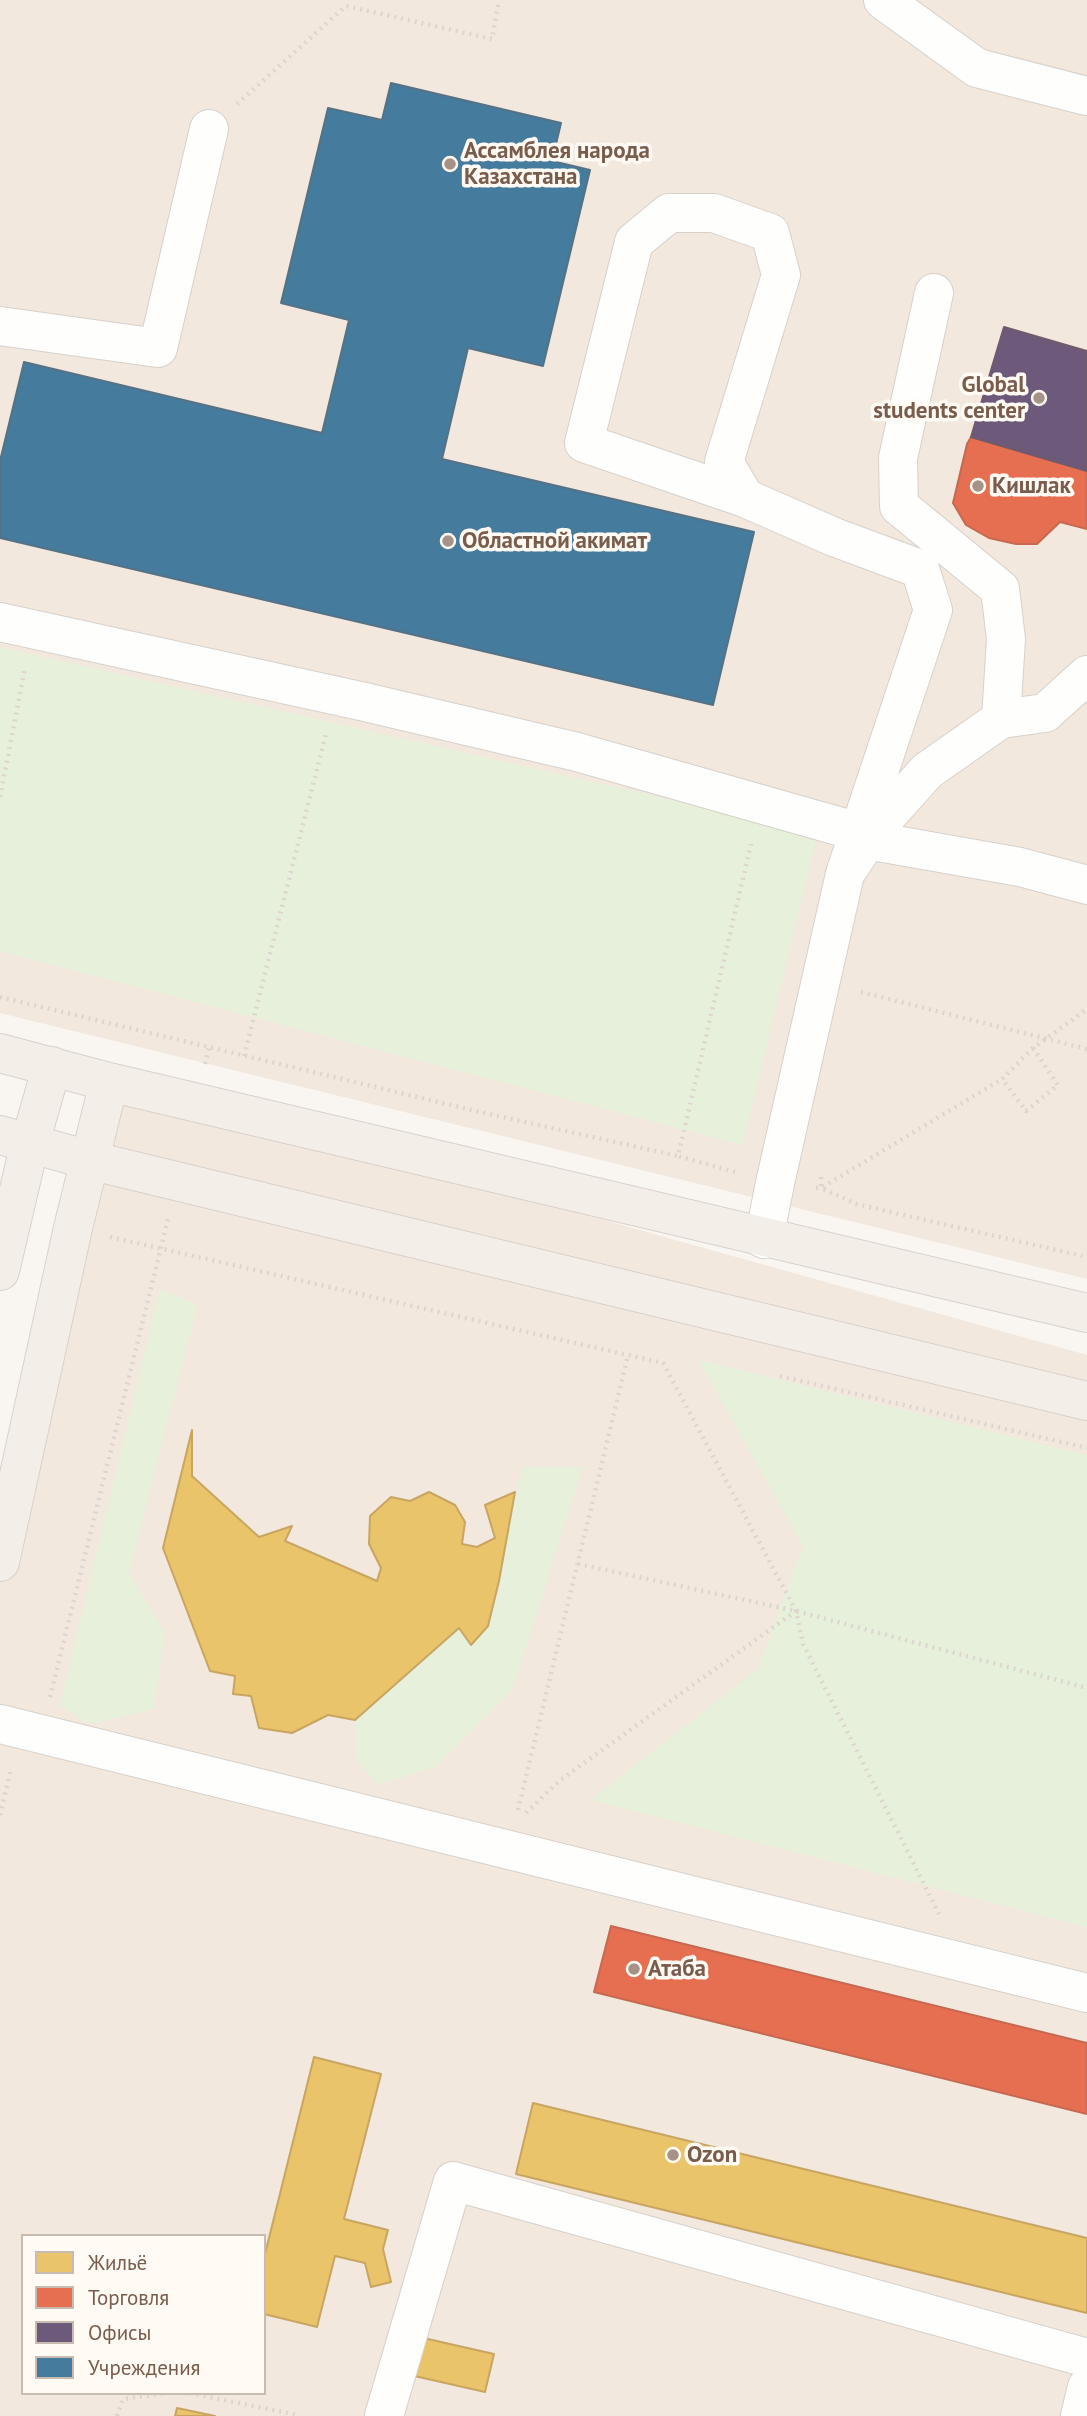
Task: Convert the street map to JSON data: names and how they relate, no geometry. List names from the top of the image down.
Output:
{
  "places": [
    "Ассамблея народа Казахстана",
    "Global students center",
    "Кишлак",
    "Областной акимат",
    "Атаба",
    "Ozon"
  ],
  "legend": [
    "Жильё",
    "Торговля",
    "Офисы",
    "Учреждения"
  ]
}
